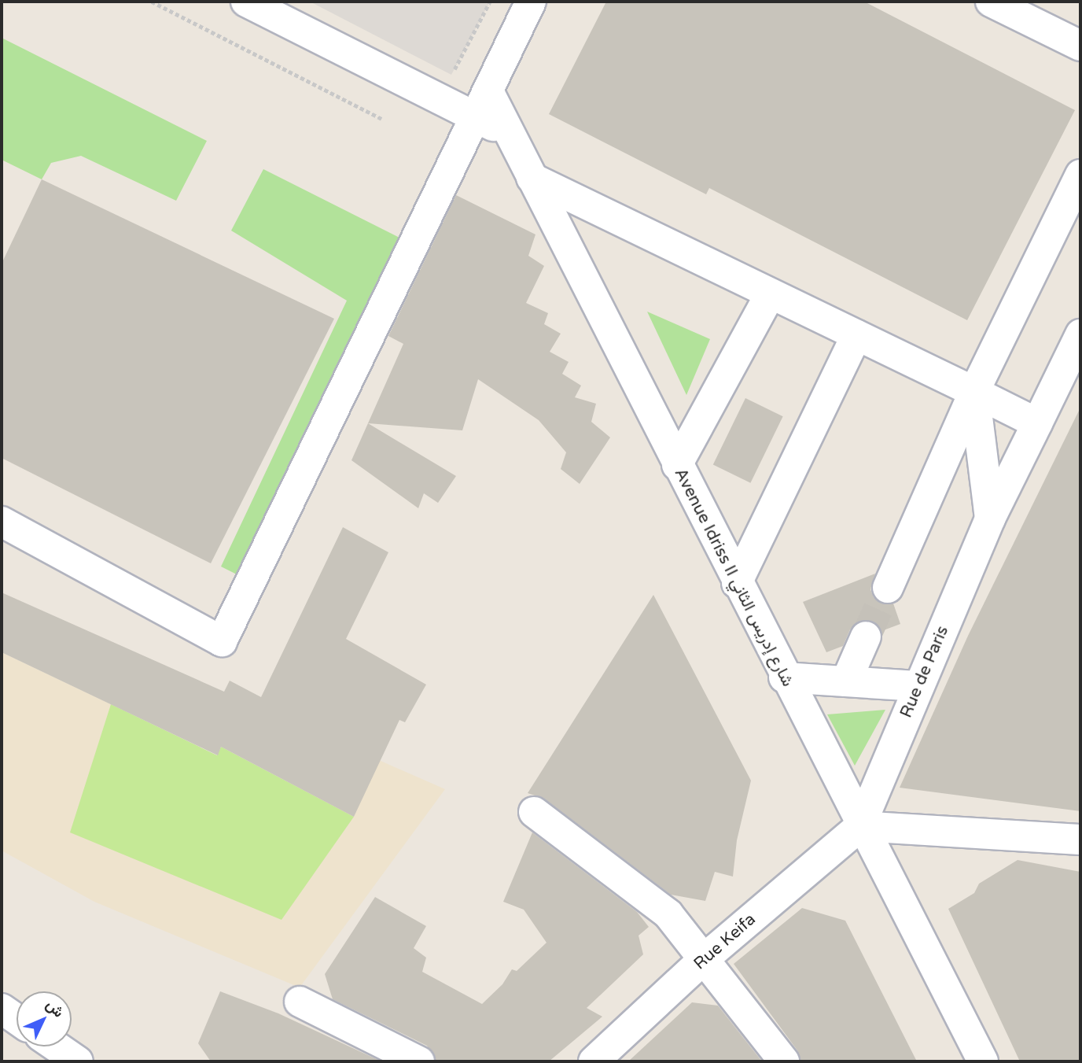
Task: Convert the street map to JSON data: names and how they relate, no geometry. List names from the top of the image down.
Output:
{
  "streets": {
    "street": ["Avenue Idriss II شارع إدريس الثاني", "Rue de Paris", "Rue Keifa"]
  },
  "crossings": [
    ["Avenue Idriss II شارع إدريس الثاني", "Rue de Paris"],
    ["Avenue Idriss II شارع إدريس الثاني", "Rue Keifa"],
    ["Rue de Paris", "Rue Keifa"]
  ],
  "north": "top right"
}
